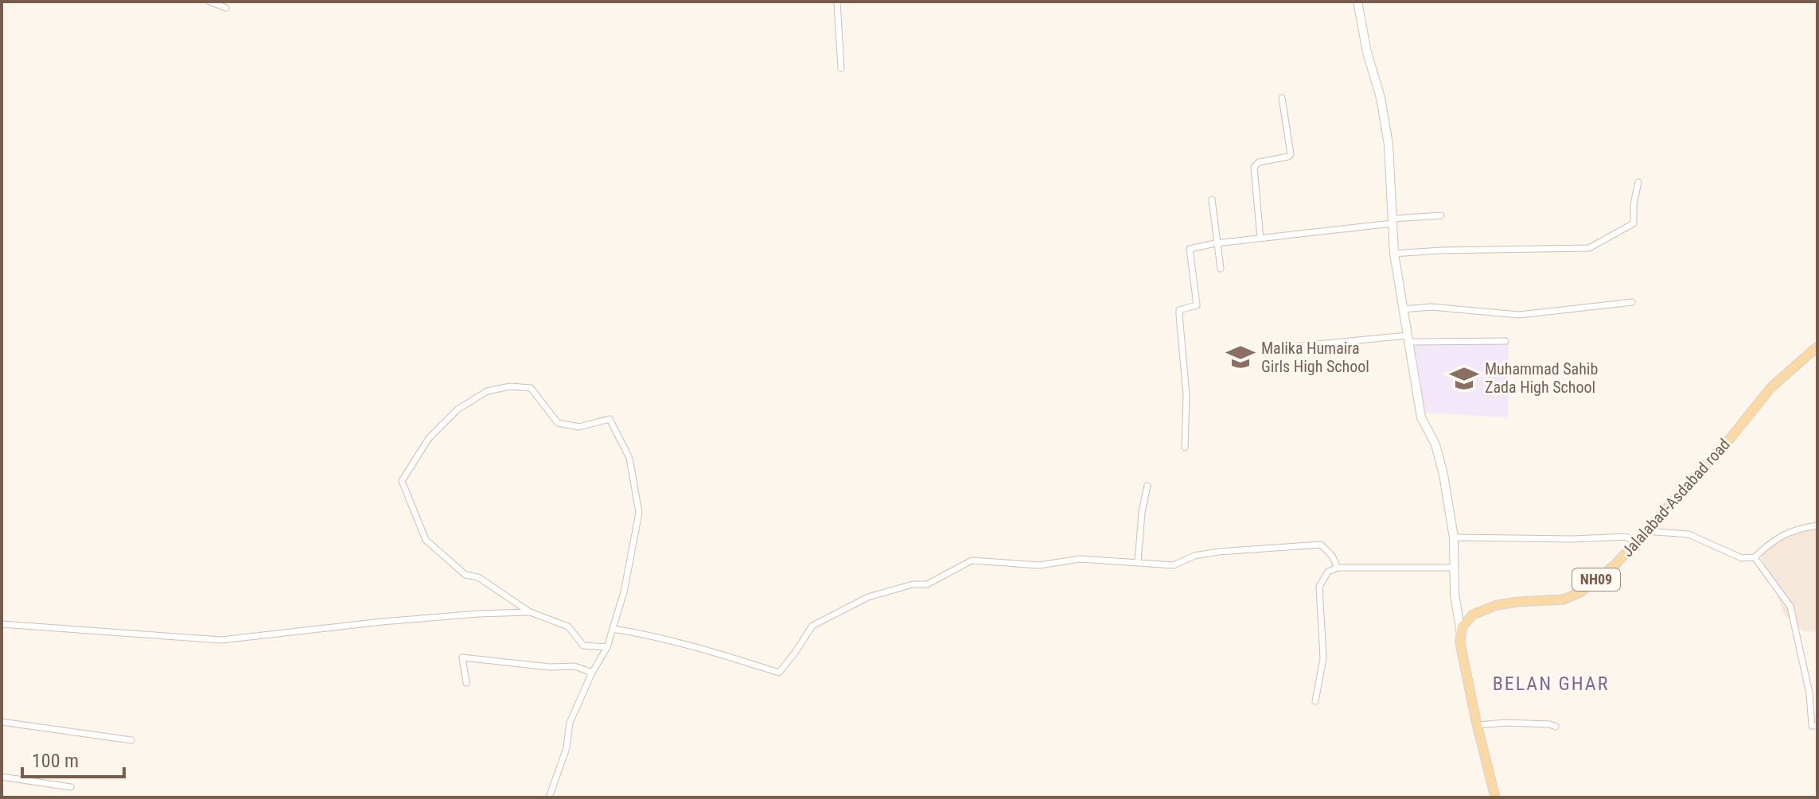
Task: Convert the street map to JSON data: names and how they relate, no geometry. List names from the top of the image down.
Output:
{
  "streets": {
    "main road": ["Jalalabad-Asdabad road", "NH09"]
  },
  "districts": ["BELAN GHAR"],
  "places": {
    "school or university": ["Malika Humaira Girls High School", "Muhammad Sahib Zada High School"]
  },
  "scale_bar": "100 m"
}
